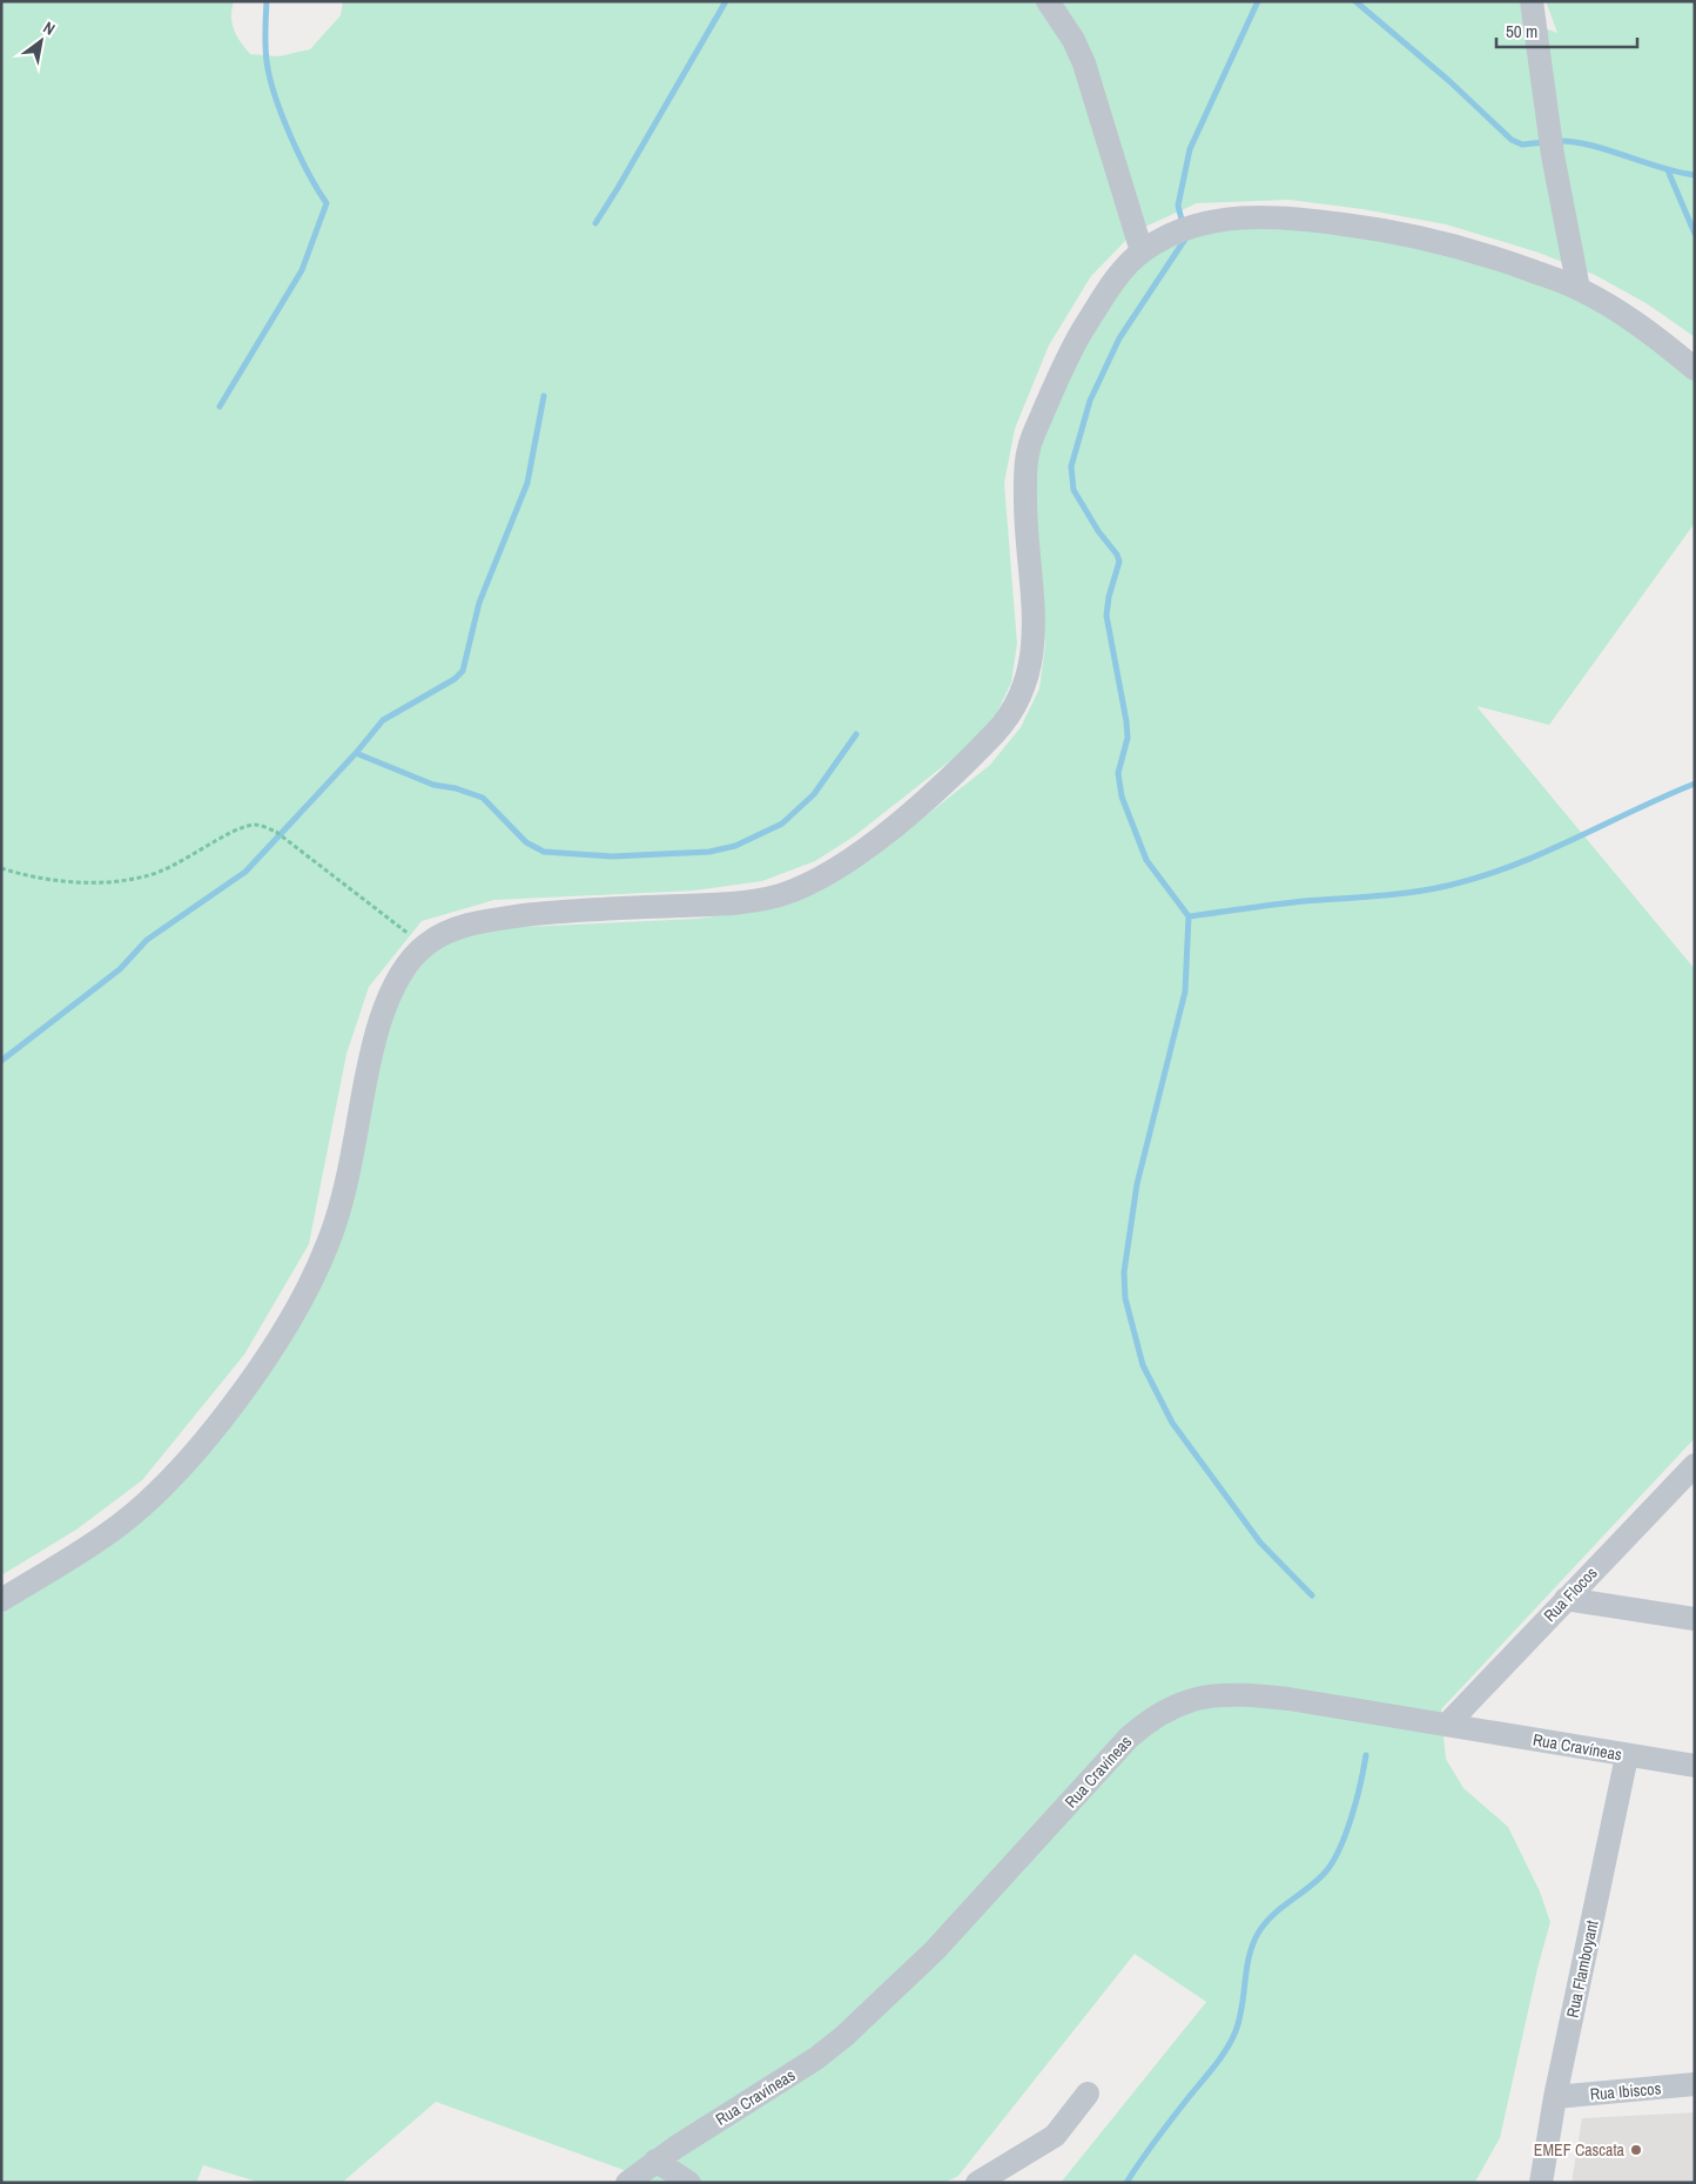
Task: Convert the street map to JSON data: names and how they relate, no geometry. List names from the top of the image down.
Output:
{
  "streets": {
    "street": [
      "Rua Flocos",
      "Rua Cravíneas",
      "Rua Flamboyant",
      "Rua Ibiscos"
    ]
  },
  "crossings": [
    ["Rua Flocos", "Rua Cravíneas"],
    ["Rua Cravíneas", "Rua Flamboyant"],
    ["Rua Flamboyant", "Rua Ibiscos"]
  ],
  "places": ["EMEF Cascata"],
  "scale_bar": "50 m",
  "north": "top right"
}
